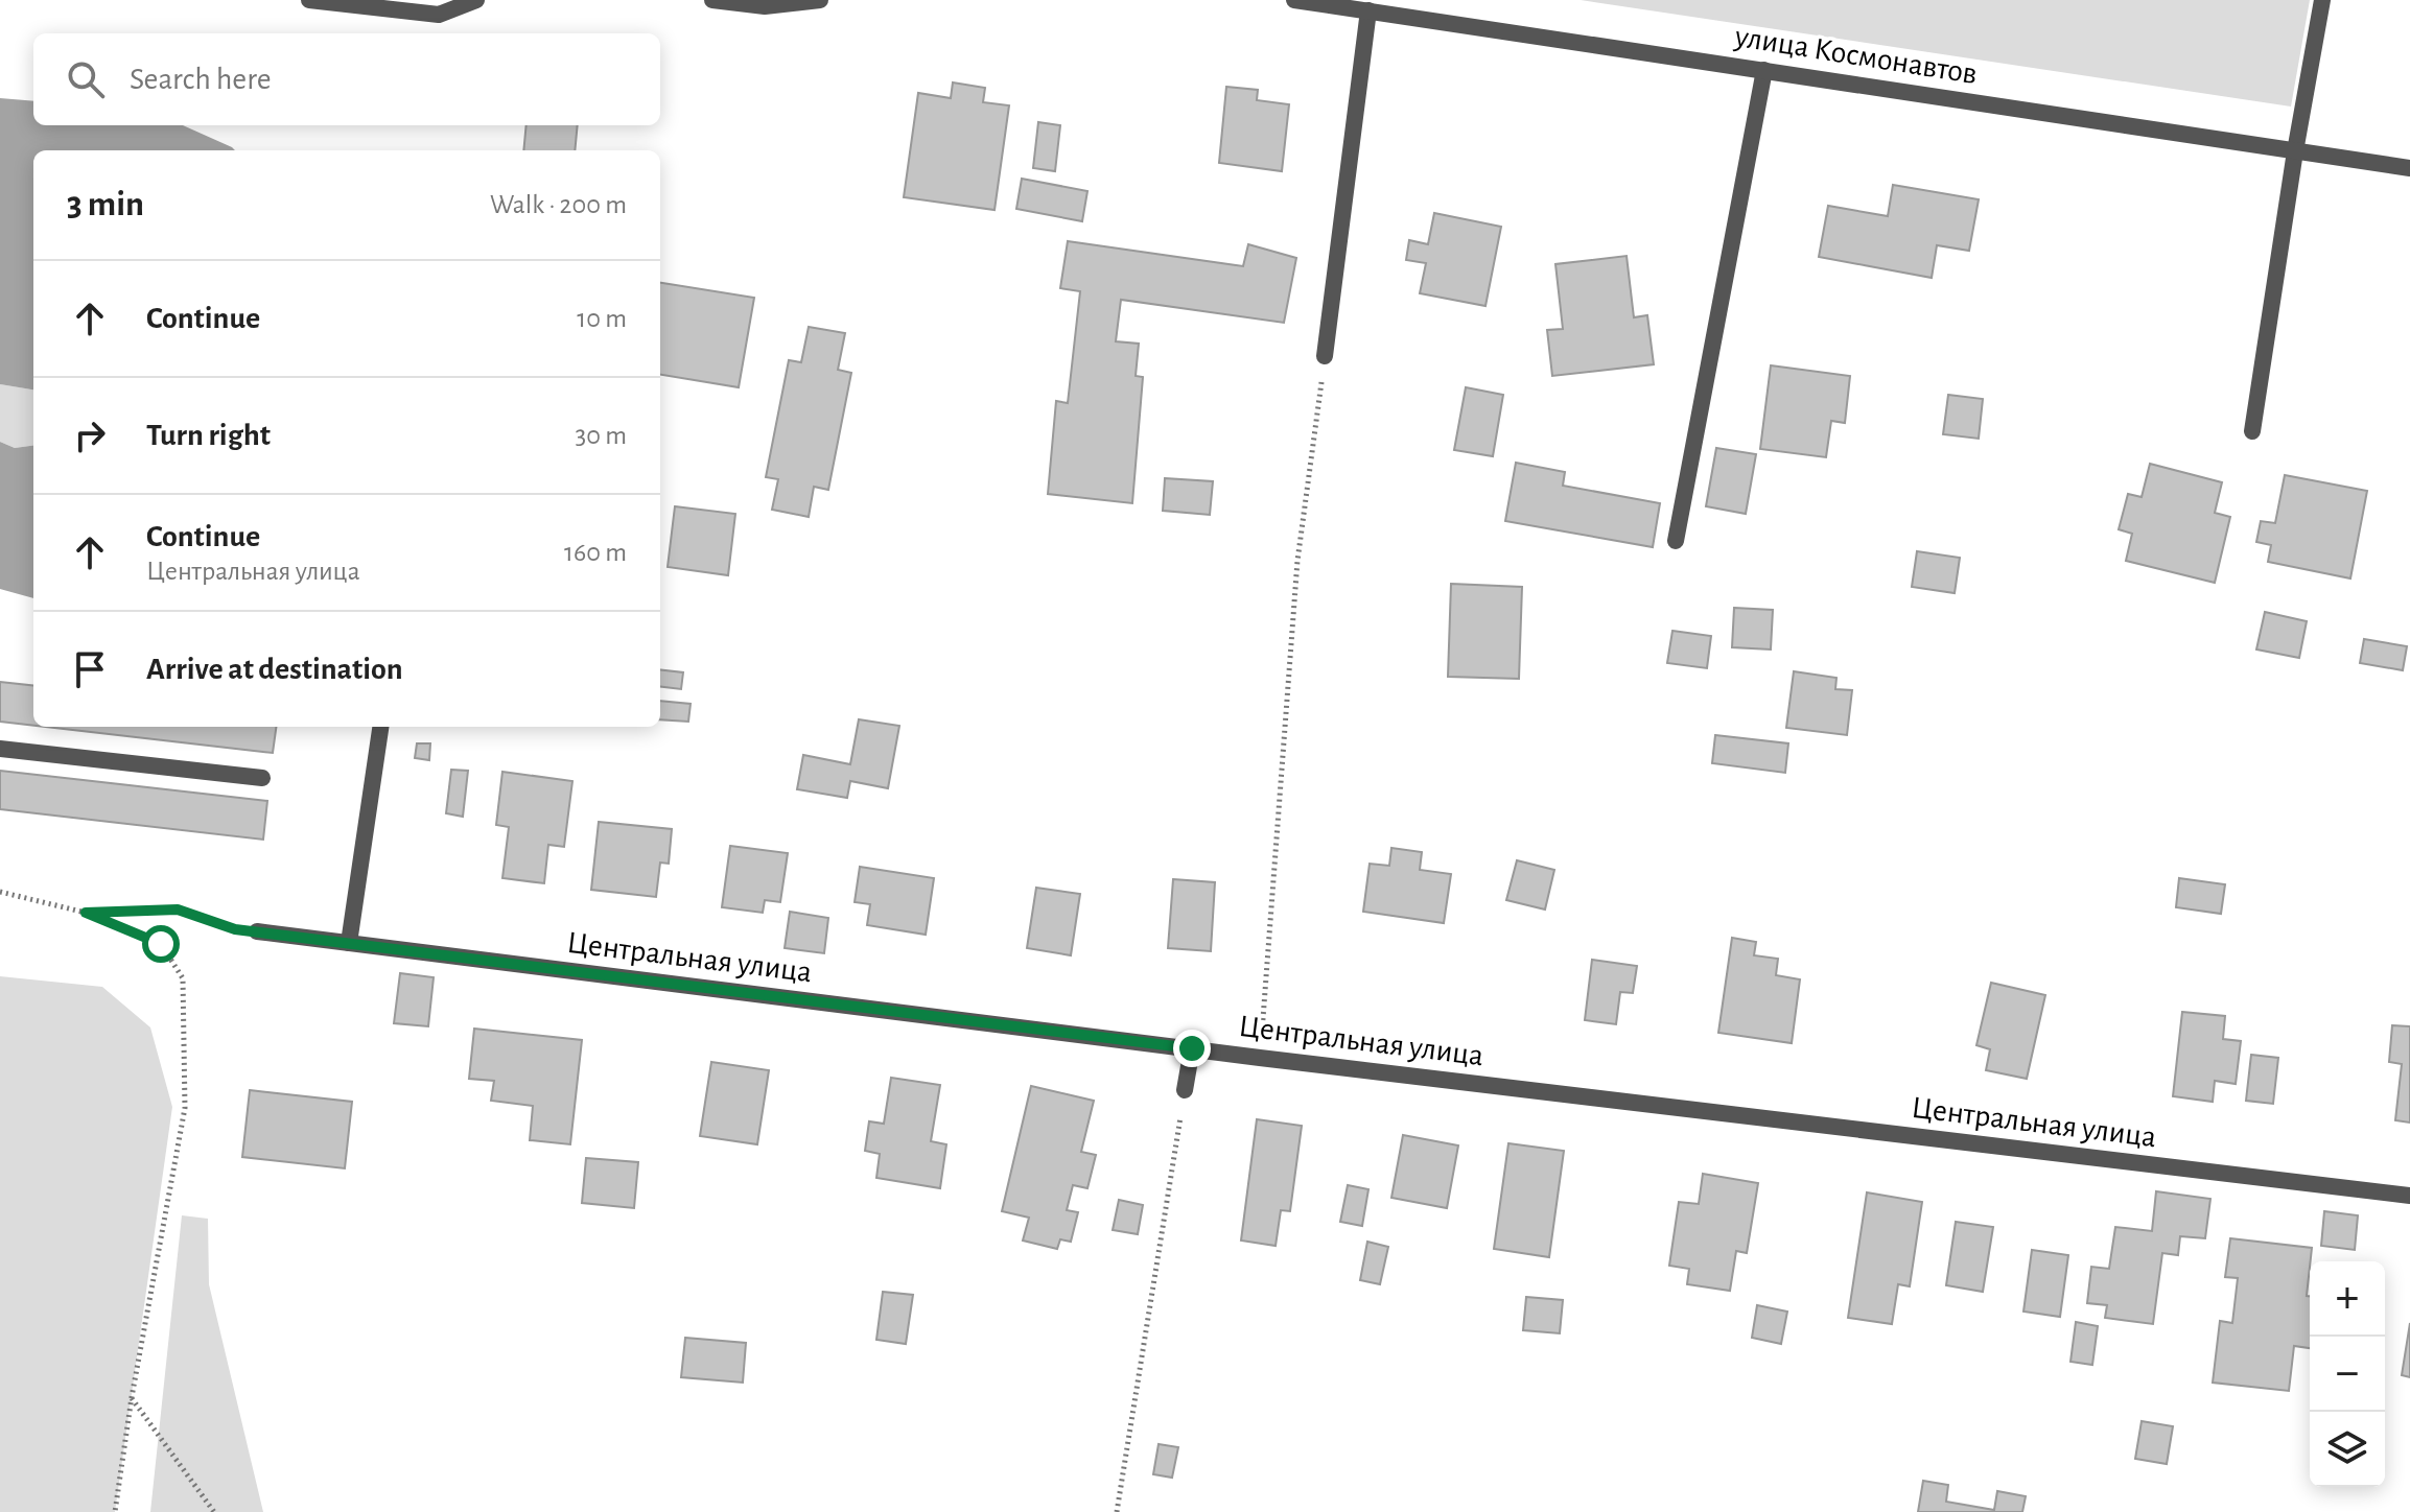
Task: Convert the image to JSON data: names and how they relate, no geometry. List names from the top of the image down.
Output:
{
  "streets": {
    "street": ["улица Космонавтов", "Центральная улица"]
  },
  "page": {
    "search": "Search here",
    "heading": ["3 min", "Walk · 200 m"],
    "list": [
      ["Continue", "10 m"],
      ["Turn right", "30 m"],
      ["Continue", "Центральная улица", "160 m"],
      "Arrive at destination"
    ],
    "map_buttons": ["+", "−"]
  }
}
